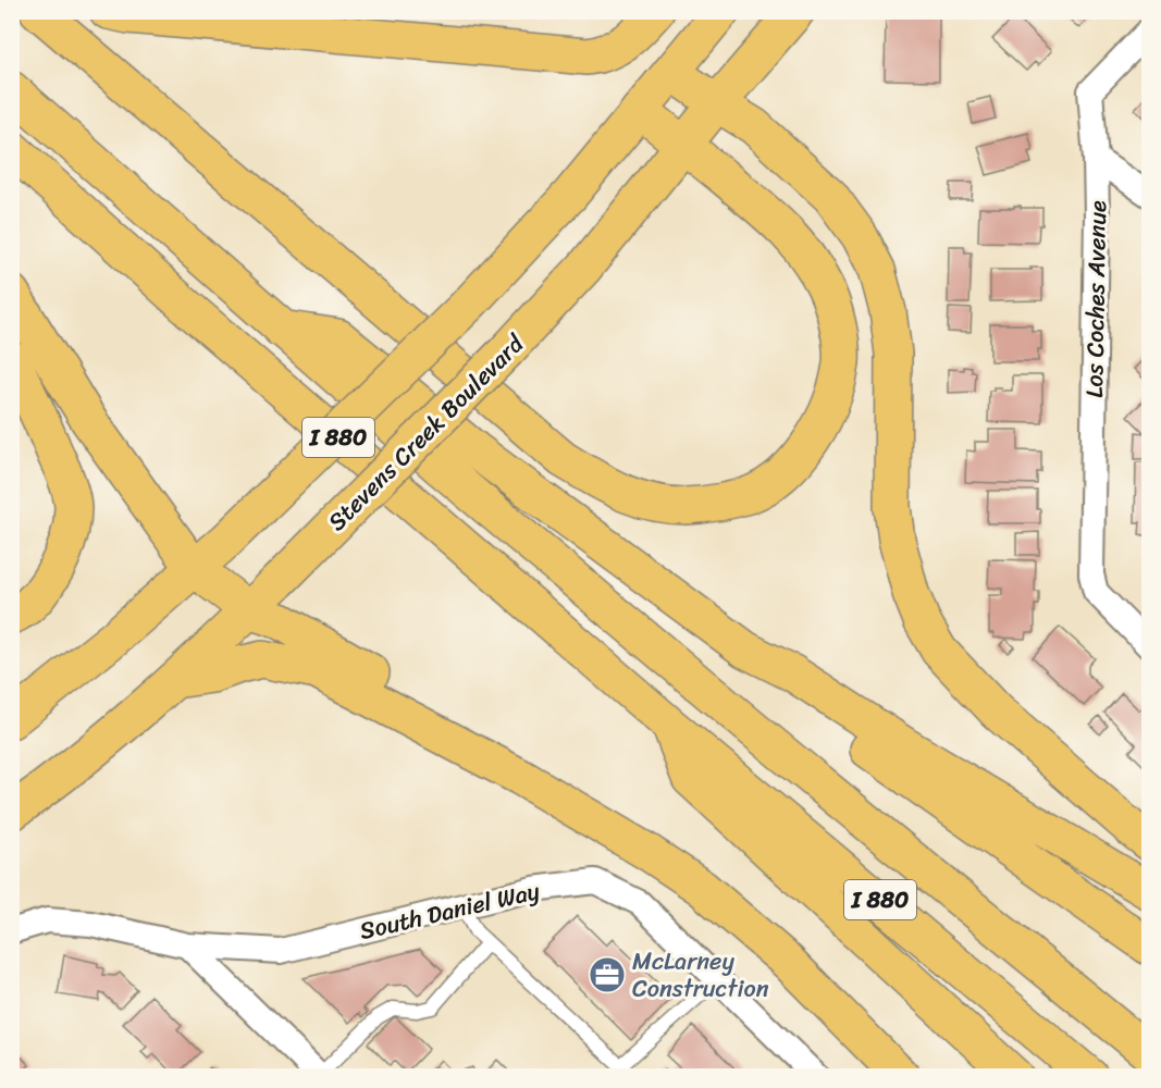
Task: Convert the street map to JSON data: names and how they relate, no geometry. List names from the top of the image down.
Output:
{
  "streets": {
    "main road": ["Stevens Creek Boulevard", "I 880"],
    "street": ["Los Coches Avenue", "South Daniel Way"]
  },
  "places": {
    "office": ["McLarney Construction"]
  }
}
